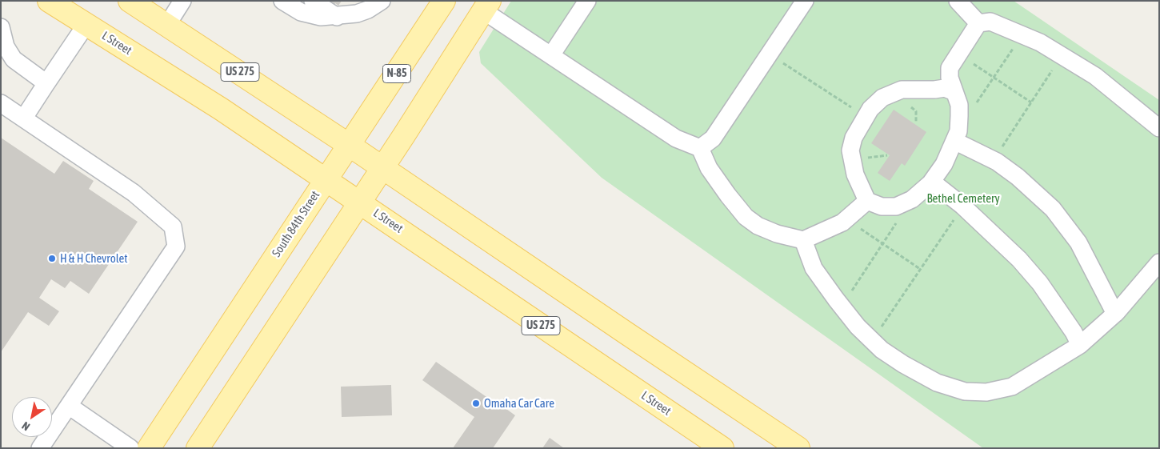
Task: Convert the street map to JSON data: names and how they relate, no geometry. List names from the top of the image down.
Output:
{
  "streets": {
    "main road": [
      "L Street",
      "US 275",
      "N-85",
      "South 84th Street"
    ]
  },
  "crossings": [
    ["L Street", "South 84th Street"],
    ["US 275", "South 84th Street"]
  ],
  "parks": ["Bethel Cemetery"],
  "places": ["H & H Chevrolet", "Omaha Car Care"],
  "north": "bottom left"
}
